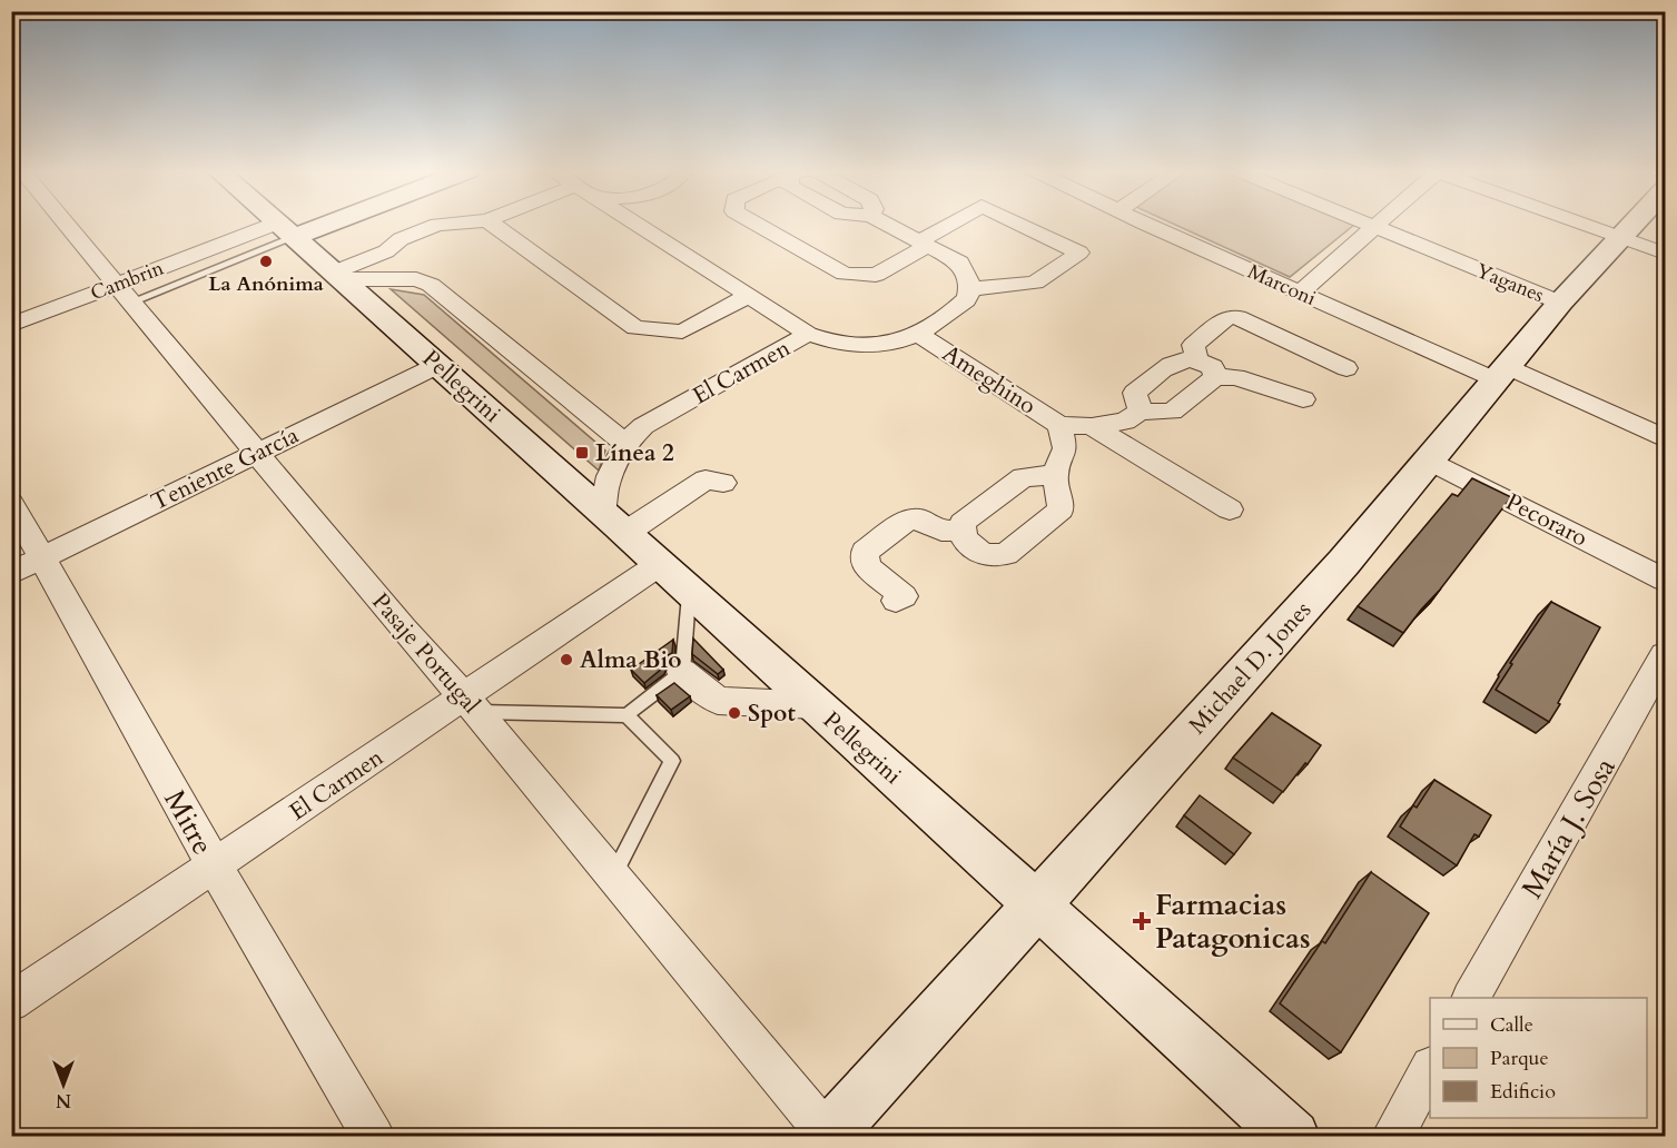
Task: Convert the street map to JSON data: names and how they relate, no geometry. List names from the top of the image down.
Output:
{
  "streets": {
    "street": [
      "Cambrin",
      "Yaganes",
      "Marconi",
      "El Carmen",
      "Ameghino",
      "Pellegrini",
      "Teniente García",
      "Pecoraro",
      "Pasaje Portugal",
      "Michael D. Jones",
      "Mitre",
      "María J. Sosa"
    ]
  },
  "crossings": [
    ["Cambrin", "Pellegrini"],
    ["Cambrin", "Pasaje Portugal"],
    ["Yaganes", "Michael D. Jones"],
    ["Marconi", "Michael D. Jones"],
    ["El Carmen", "Ameghino"],
    ["El Carmen", "Pellegrini"],
    ["El Carmen", "Pasaje Portugal"],
    ["El Carmen", "Mitre"],
    ["Pellegrini", "Teniente García"],
    ["Pellegrini", "Michael D. Jones"],
    ["Teniente García", "Pasaje Portugal"],
    ["Teniente García", "Mitre"],
    ["Pecoraro", "Michael D. Jones"],
    ["Pasaje Portugal", "Michael D. Jones"]
  ],
  "places": {
    "other": ["La Anónima", "Alma Bio", "Spot"],
    "transit": ["Línea 2"],
    "health": ["Farmacias Patagonicas"]
  },
  "legend": ["Calle", "Parque", "Edificio"],
  "north": "bottom"
}
